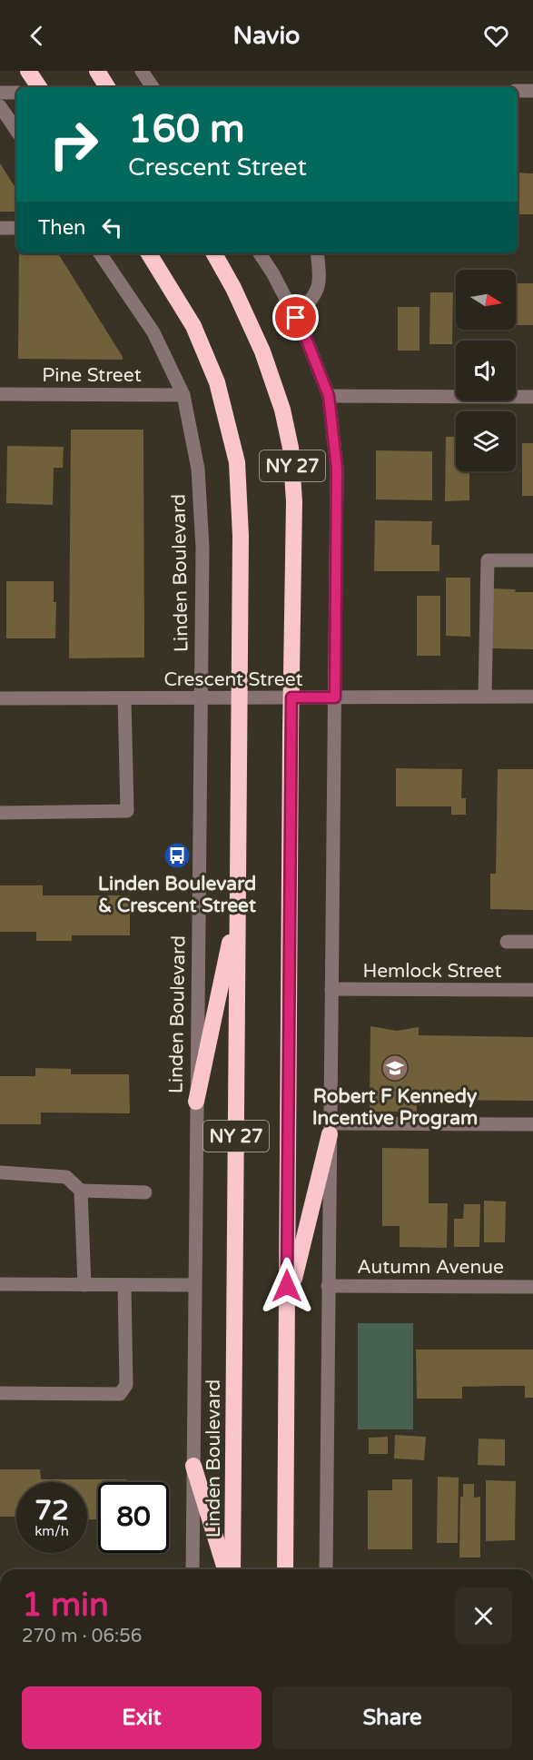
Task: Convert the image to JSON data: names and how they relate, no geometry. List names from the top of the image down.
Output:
{
  "streets": {
    "highway": ["NY 27", "Linden Boulevard"],
    "street": [
      "Pine Street",
      "Crescent Street",
      "Hemlock Street",
      "Autumn Avenue"
    ]
  },
  "crossings": [
    ["Pine Street", "Linden Boulevard"],
    ["NY 27", "Crescent Street"],
    ["Linden Boulevard", "Crescent Street"]
  ],
  "places": {
    "bus stop": ["Linden Boulevard & Crescent Street"],
    "school or university": ["Robert F Kennedy Incentive Program"]
  },
  "north": "right",
  "page": {
    "header": "Navio",
    "turn": ["160 m", "Crescent Street"],
    "then": "Then",
    "speed": "72 km/h",
    "limit": "80",
    "heading": ["1 min", "270 m · 06:56"],
    "buttons": ["Exit", "Share"]
  }
}
